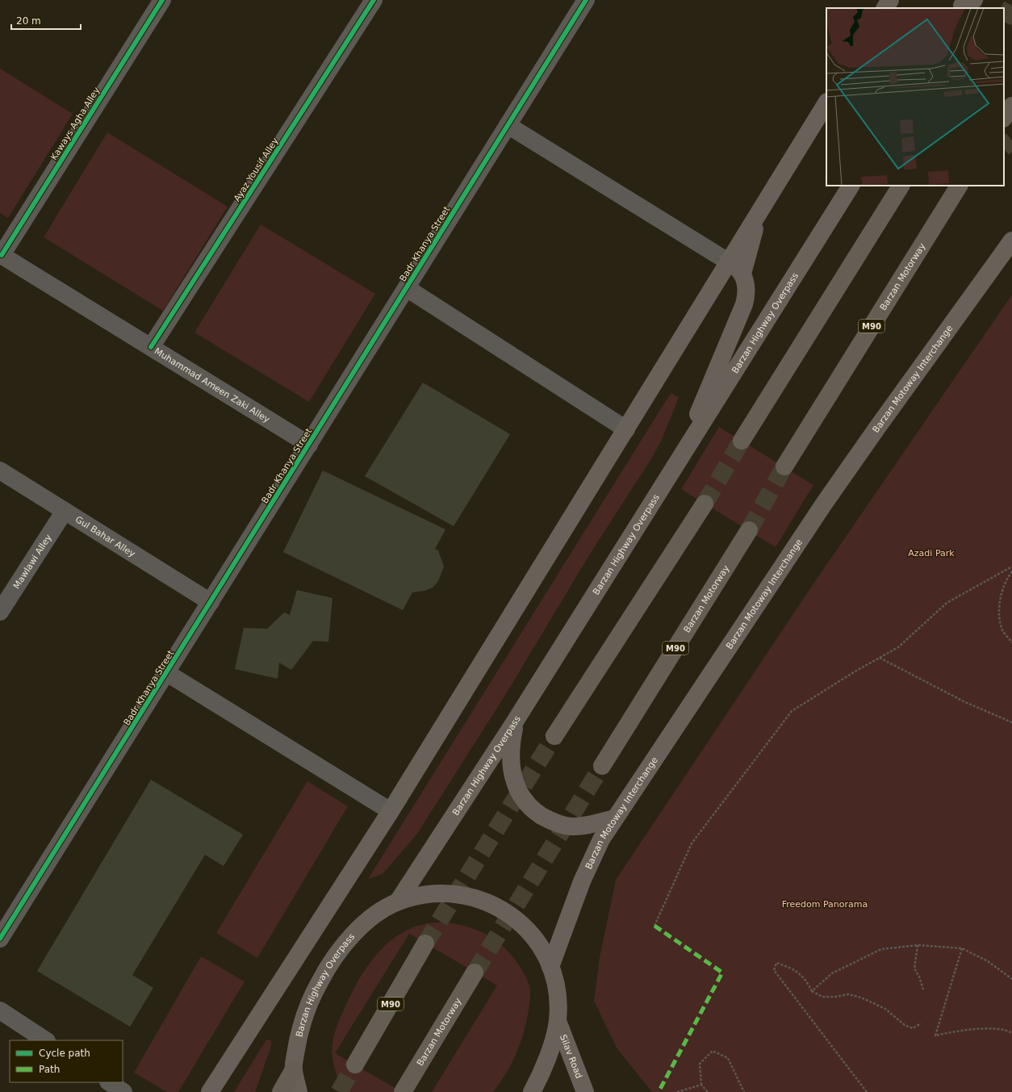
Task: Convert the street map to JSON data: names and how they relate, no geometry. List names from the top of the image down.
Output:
{
  "streets": {
    "highway": ["Barzan Motorway", "M90"],
    "main road": ["Barzan Highway Overpass", "Barzan Motoway Interchange", "Silav Road"],
    "street": [
      "Kaways Agha Alley",
      "Ayaz Yousif Alley",
      "Badr Khanya Street",
      "Muhammad Ameen Zaki Alley",
      "Gul Bahar Alley",
      "Mawlawi Alley"
    ]
  },
  "crossings": [
    ["Kaways Agha Alley", "Muhammad Ameen Zaki Alley"],
    ["Ayaz Yousif Alley", "Muhammad Ameen Zaki Alley"],
    ["Badr Khanya Street", "Muhammad Ameen Zaki Alley"],
    ["Badr Khanya Street", "Gul Bahar Alley"],
    ["Barzan Highway Overpass", "Barzan Motoway Interchange"],
    ["Barzan Highway Overpass", "Silav Road"],
    ["Gul Bahar Alley", "Mawlawi Alley"]
  ],
  "parks": ["Azadi Park", "Freedom Panorama"],
  "legend": ["Cycle path", "Path"],
  "scale_bar": "20 m"
}
